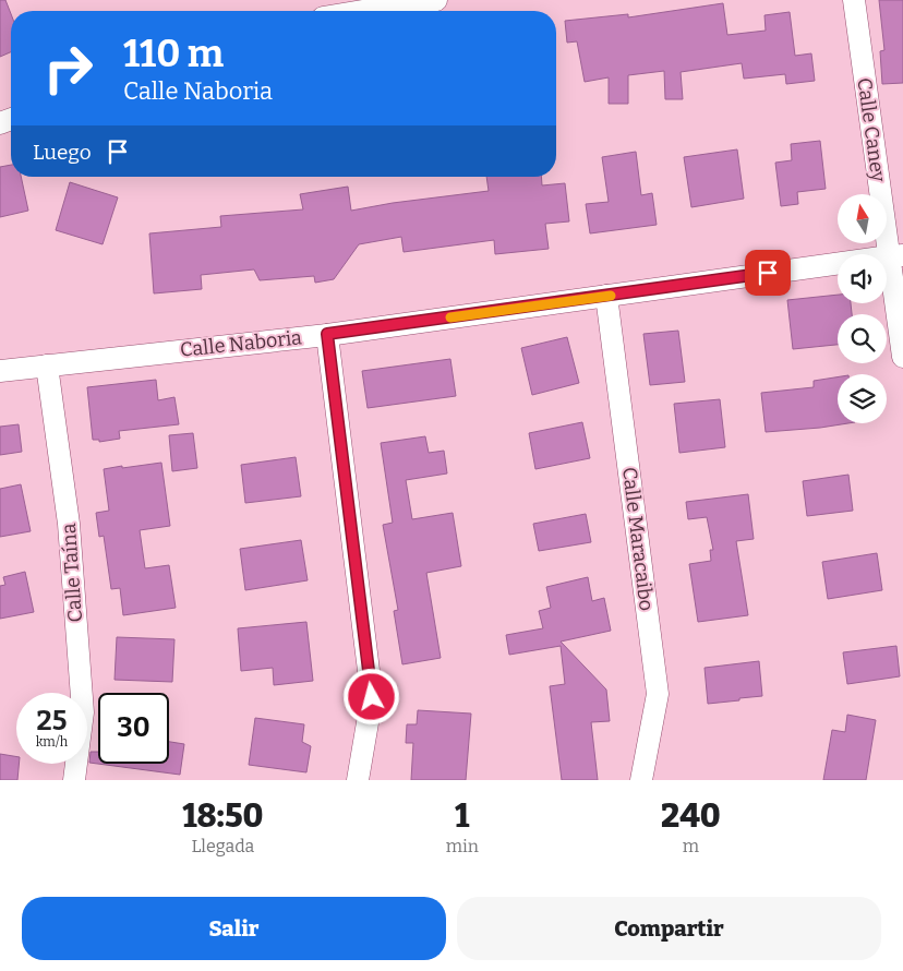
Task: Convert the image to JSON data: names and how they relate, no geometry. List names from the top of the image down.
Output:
{
  "streets": {
    "street": [
      "Calle Caney",
      "Calle Naboria",
      "Calle Maracaibo",
      "Calle Taína"
    ]
  },
  "crossings": [
    ["Calle Caney", "Calle Naboria"],
    ["Calle Naboria", "Calle Maracaibo"],
    ["Calle Naboria", "Calle Taína"]
  ],
  "north": "top",
  "page": {
    "turn": ["110 m", "Calle Naboria"],
    "then": "Luego",
    "speed": "25 km/h",
    "limit": "30",
    "eta": [
      "18:50",
      "Llegada",
      "1",
      "min",
      "240",
      "m"
    ],
    "buttons": ["Salir", "Compartir"]
  }
}
